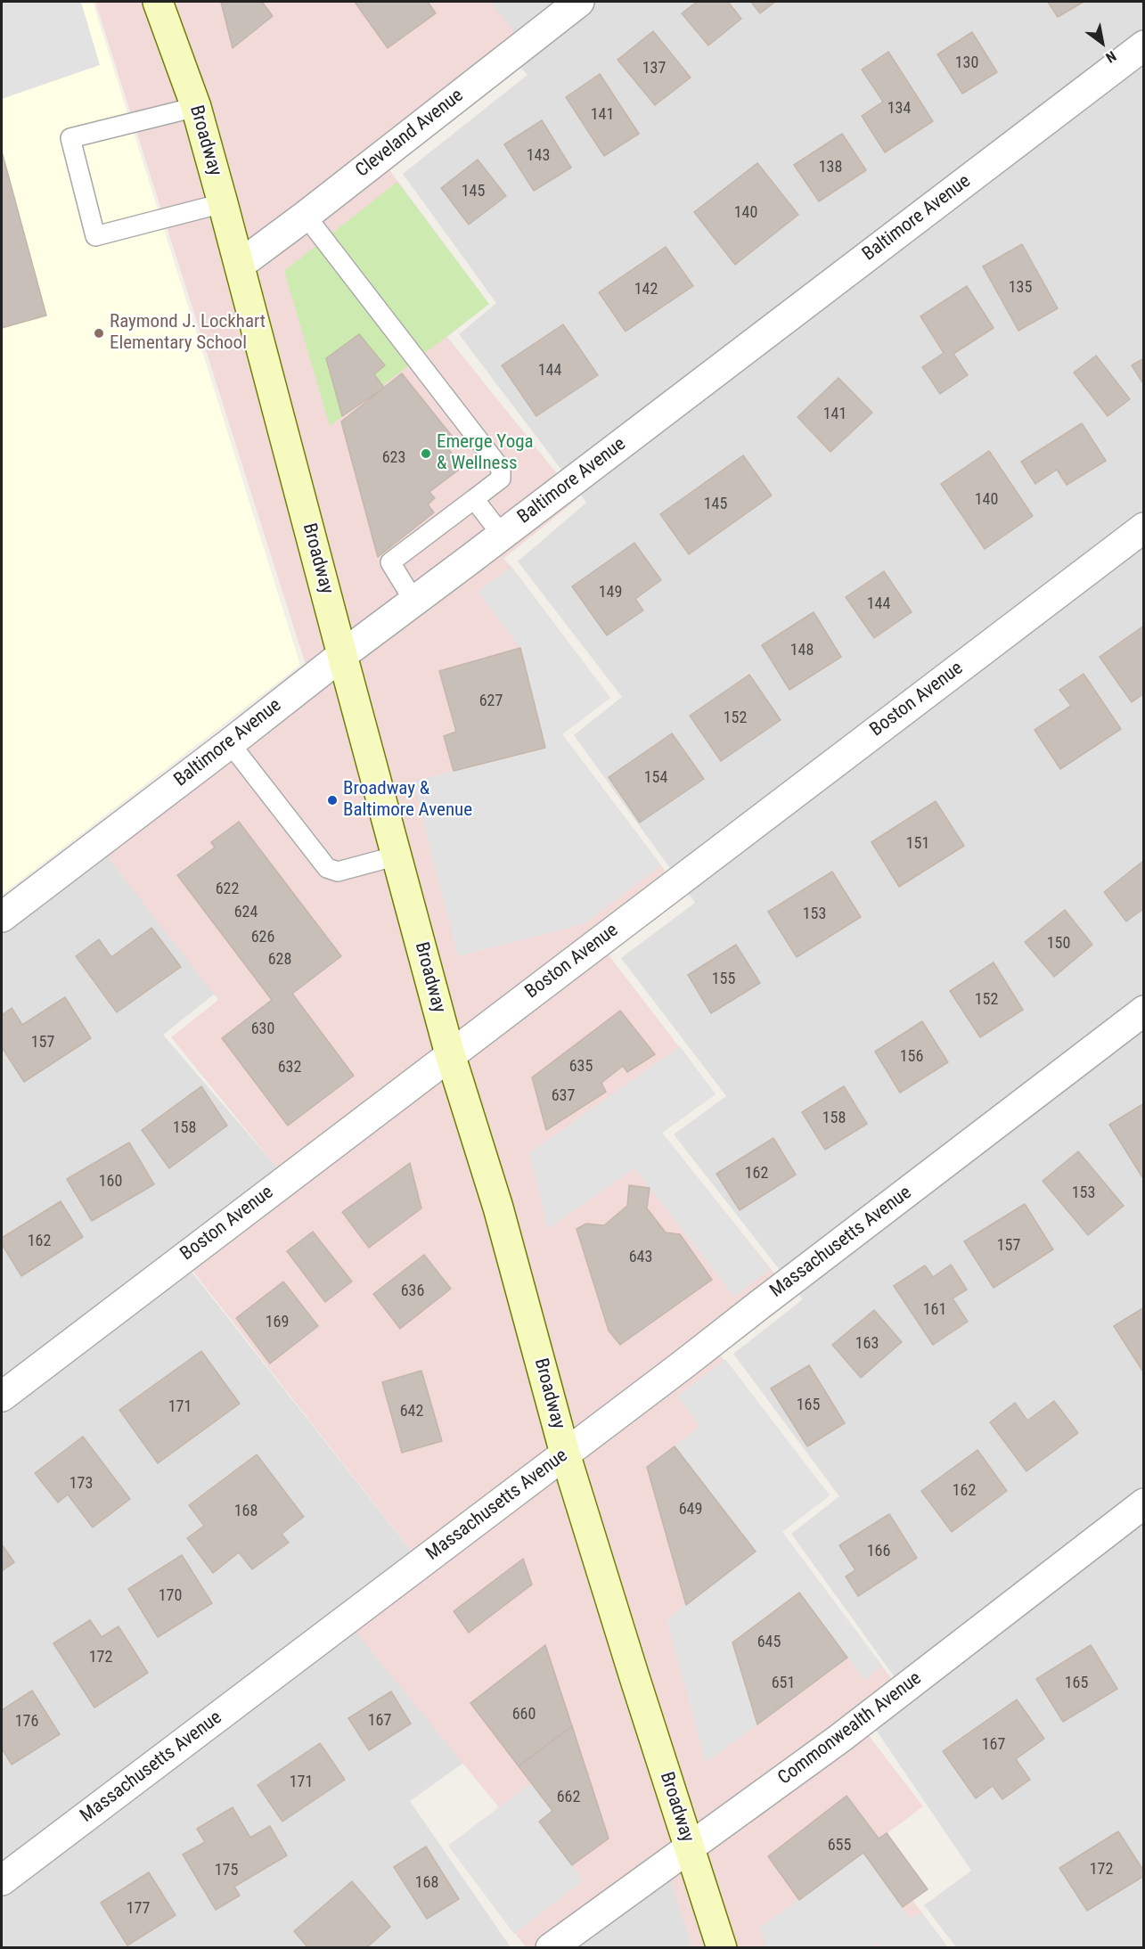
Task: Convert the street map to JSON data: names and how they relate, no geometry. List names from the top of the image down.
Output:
{
  "streets": {
    "main road": ["Broadway"],
    "street": [
      "Cleveland Avenue",
      "Baltimore Avenue",
      "Boston Avenue",
      "Massachusetts Avenue",
      "Commonwealth Avenue"
    ]
  },
  "crossings": [
    ["Cleveland Avenue", "Broadway"],
    ["Broadway", "Baltimore Avenue"],
    ["Broadway", "Boston Avenue"],
    ["Broadway", "Massachusetts Avenue"],
    ["Broadway", "Commonwealth Avenue"]
  ],
  "places": ["Raymond J. Lockhart Elementary School", "Emerge Yoga & Wellness", "Broadway & Baltimore Avenue"],
  "house_numbers": [
    "130",
    "137",
    "134",
    "141",
    "143",
    "138",
    "145",
    "140",
    "135",
    "142",
    "144",
    "141",
    "623",
    "140",
    "145",
    "149",
    "144",
    "148",
    "627",
    "152",
    "154",
    "151",
    "622",
    "624",
    "153",
    "626",
    "150",
    "628",
    "155",
    "152",
    "630",
    "157",
    "156",
    "635",
    "632",
    "637",
    "158",
    "158",
    "162",
    "160",
    "153",
    "162",
    "157",
    "643",
    "636",
    "161",
    "169",
    "163",
    "165",
    "171",
    "642",
    "173",
    "162",
    "649",
    "168",
    "166",
    "170",
    "645",
    "172",
    "651",
    "165",
    "660",
    "167",
    "176",
    "167",
    "171",
    "662",
    "655",
    "172",
    "175",
    "168",
    "177"
  ],
  "north": "bottom right"
}
